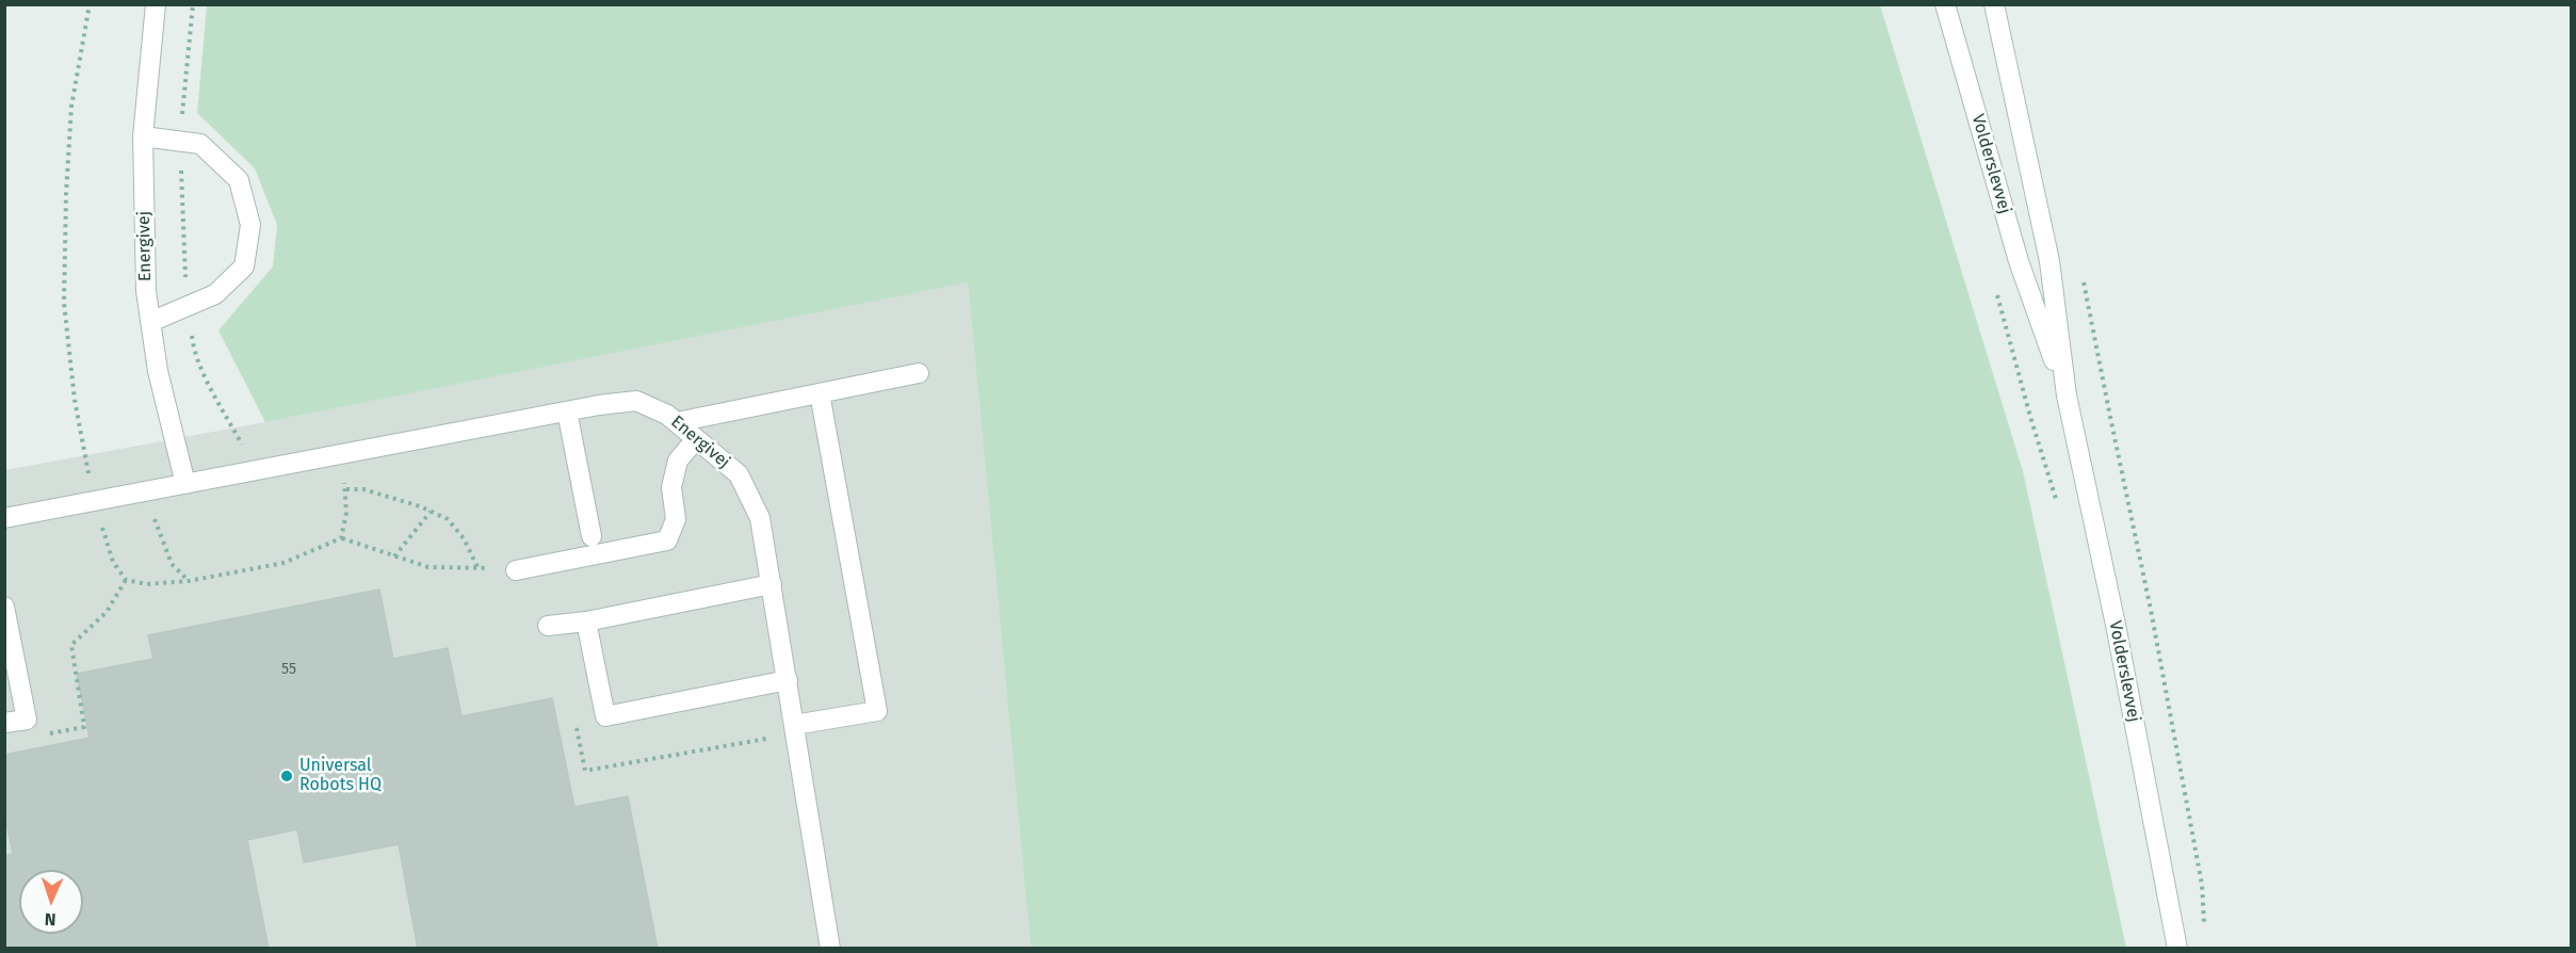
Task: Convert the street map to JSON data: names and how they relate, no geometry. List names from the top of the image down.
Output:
{
  "streets": {
    "street": ["Volderslevvej", "Energivej"]
  },
  "places": ["Universal Robots HQ"],
  "house_numbers": ["55"],
  "north": "bottom"
}
